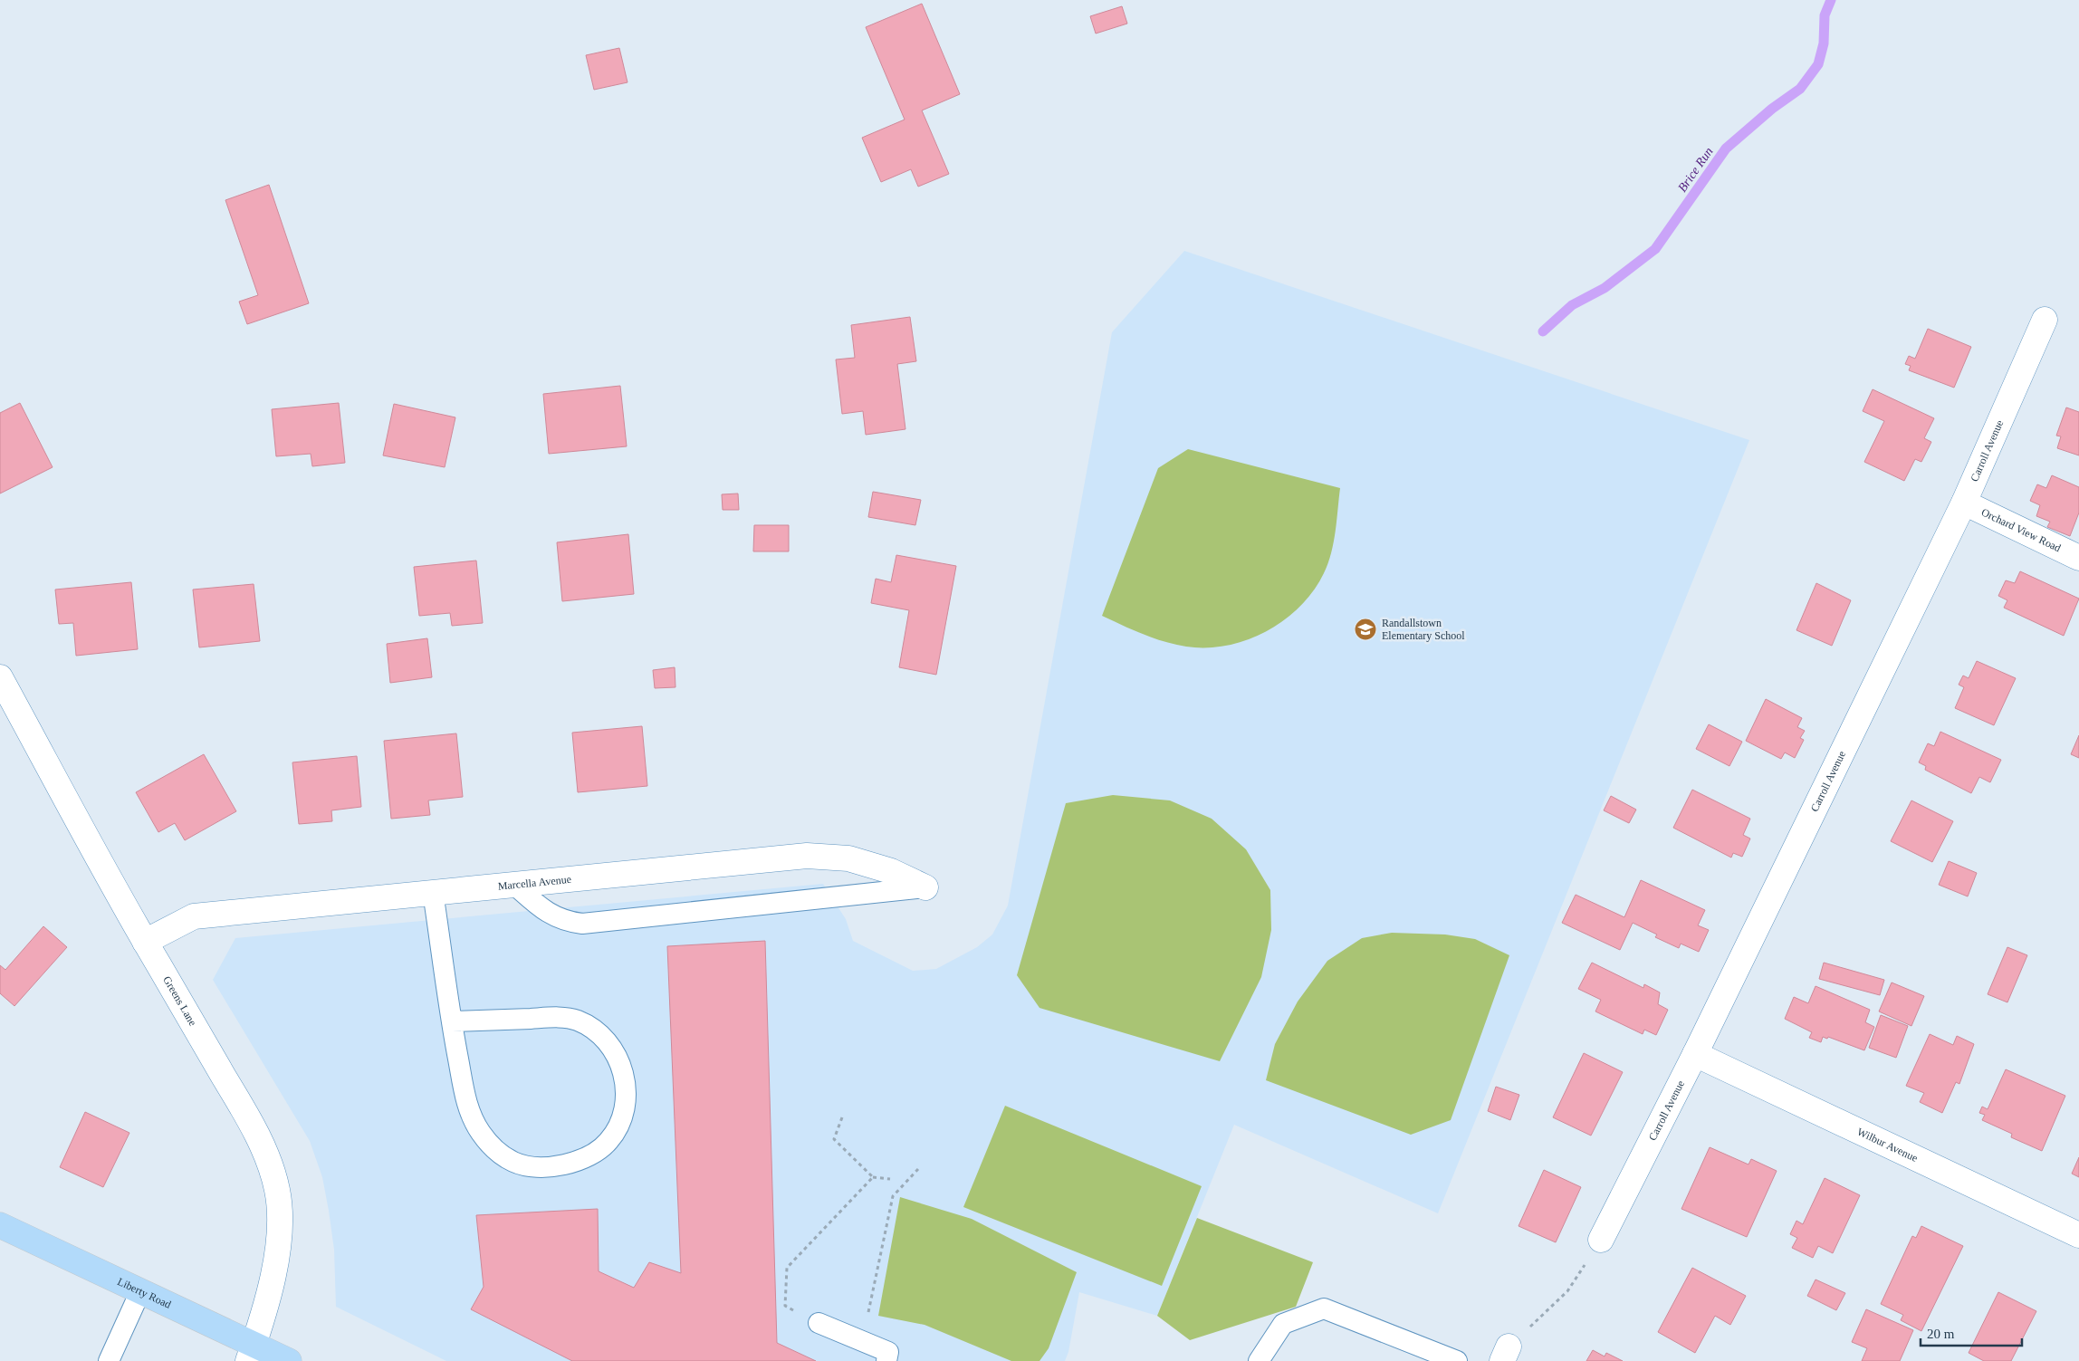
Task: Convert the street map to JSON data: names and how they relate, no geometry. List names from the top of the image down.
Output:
{
  "streets": {
    "main road": ["Liberty Road"],
    "street": [
      "Carroll Avenue",
      "Orchard View Road",
      "Marcella Avenue",
      "Greens Lane",
      "Wilbur Avenue"
    ]
  },
  "crossings": [
    ["Carroll Avenue", "Orchard View Road"],
    ["Carroll Avenue", "Wilbur Avenue"],
    ["Marcella Avenue", "Greens Lane"],
    ["Greens Lane", "Liberty Road"]
  ],
  "water": ["Brice Run"],
  "places": {
    "school or university": ["Randallstown Elementary School"]
  },
  "scale_bar": "20 m"
}
